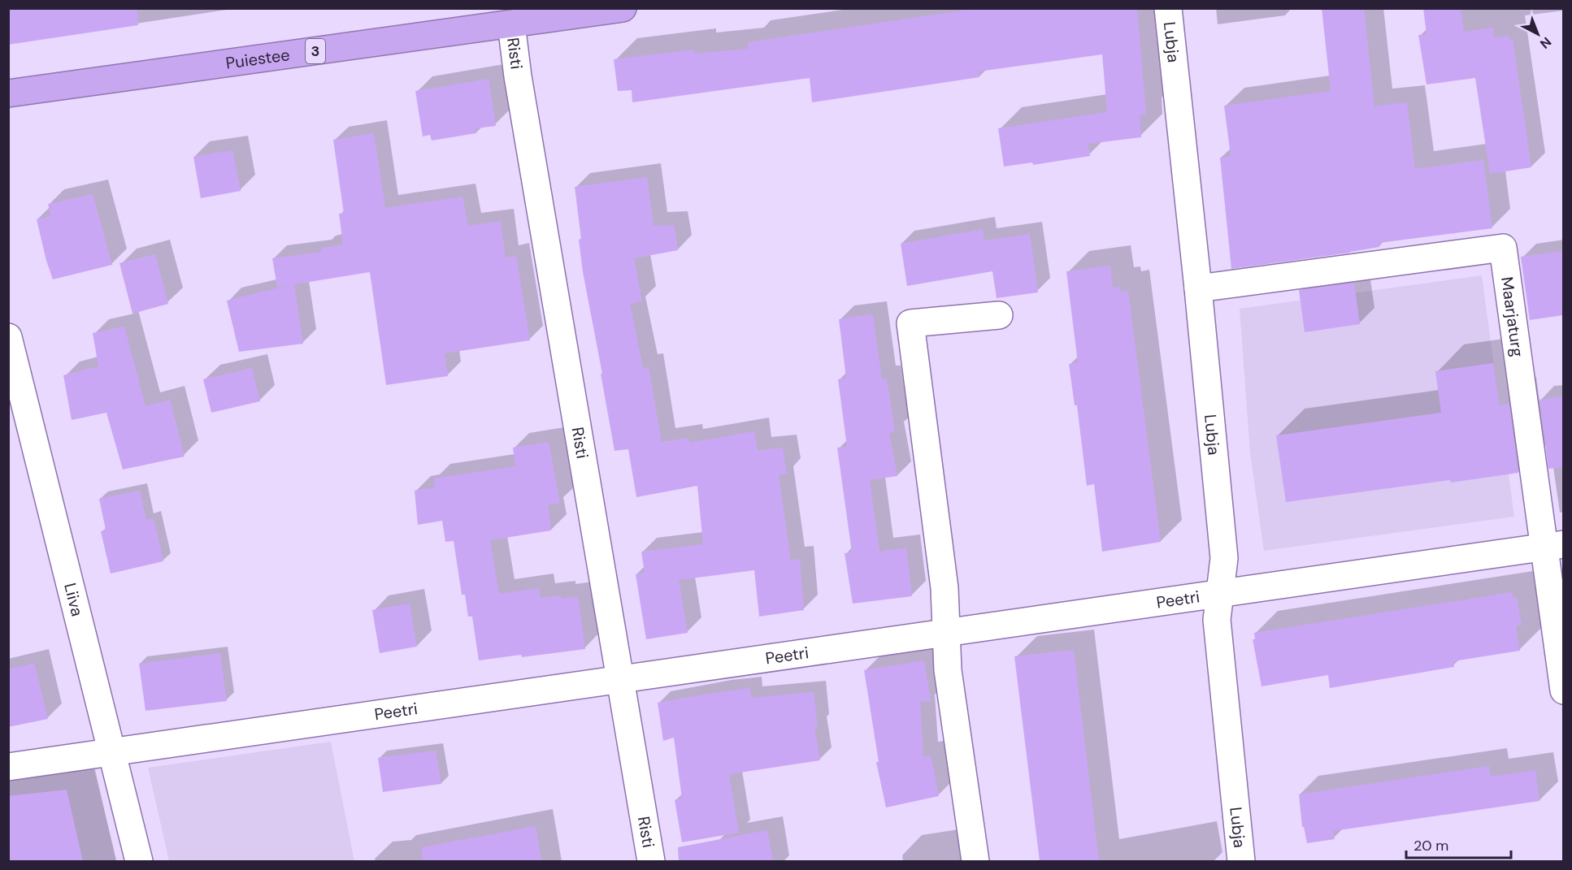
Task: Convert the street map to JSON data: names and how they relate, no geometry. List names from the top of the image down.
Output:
{
  "streets": {
    "highway": ["3", "Puiestee"],
    "street": [
      "Lubja",
      "Risti",
      "Maarjaturg",
      "Liiva",
      "Peetri"
    ]
  },
  "crossings": [
    ["Lubja", "Maarjaturg"],
    ["Lubja", "Peetri"],
    ["Risti", "Puiestee"],
    ["Risti", "Peetri"],
    ["Maarjaturg", "Peetri"],
    ["Liiva", "Peetri"]
  ],
  "scale_bar": "20 m",
  "north": "bottom right"
}
